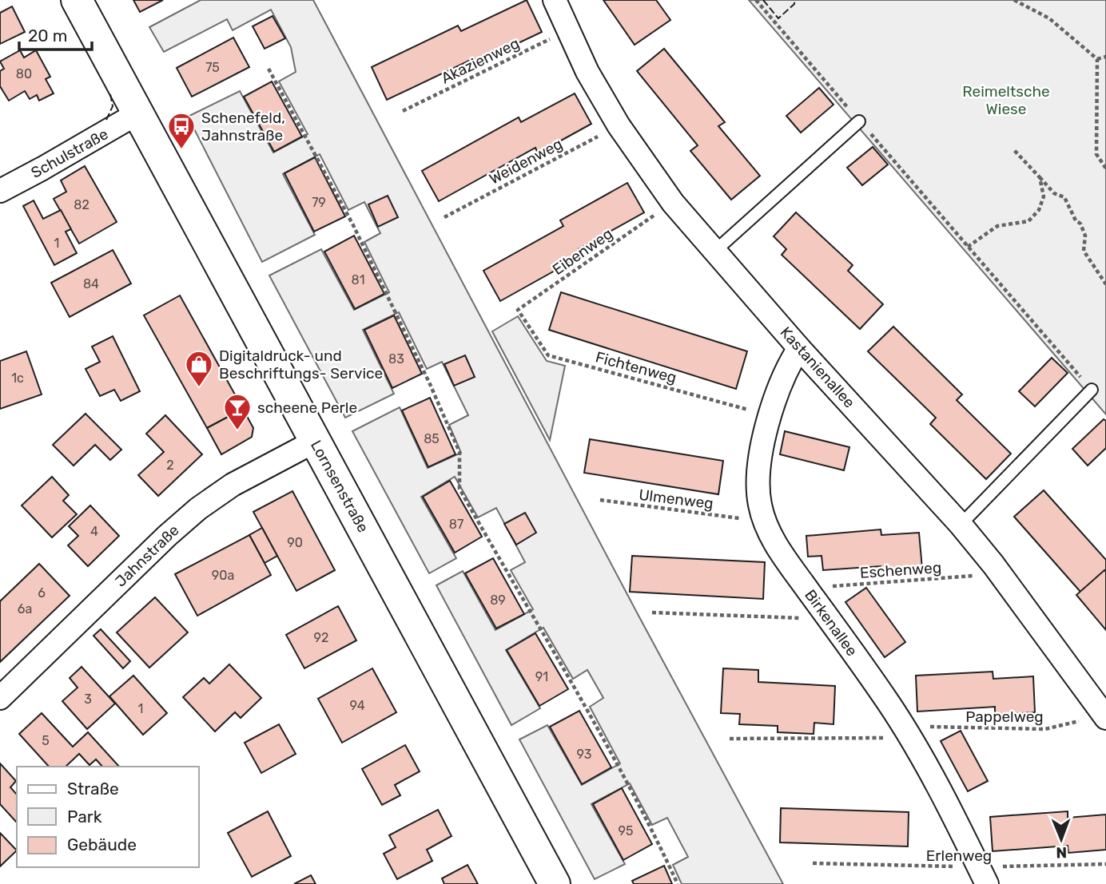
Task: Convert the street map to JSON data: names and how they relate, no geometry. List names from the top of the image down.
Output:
{
  "streets": {
    "street": [
      "Schulstraße",
      "Kastanienallee",
      "Lornsenstraße",
      "Jahnstraße",
      "Birkenallee"
    ],
    "path": [
      "Akazienweg",
      "Weidenweg",
      "Eibenweg",
      "Fichtenweg",
      "Ulmenweg",
      "Eschenweg",
      "Pappelweg",
      "Erlenweg"
    ]
  },
  "crossings": [
    ["Akazienweg", "Kastanienallee"],
    ["Schulstraße", "Lornsenstraße"],
    ["Weidenweg", "Kastanienallee"],
    ["Eibenweg", "Fichtenweg"],
    ["Fichtenweg", "Birkenallee"],
    ["Kastanienallee", "Eschenweg"],
    ["Kastanienallee", "Birkenallee"],
    ["Kastanienallee", "Pappelweg"],
    ["Lornsenstraße", "Jahnstraße"],
    ["Eschenweg", "Birkenallee"],
    ["Birkenallee", "Pappelweg"],
    ["Birkenallee", "Erlenweg"]
  ],
  "parks": ["Reimeltsche Wiese"],
  "places": {
    "bus stop": ["Schenefeld, Jahnstraße"],
    "shop": ["Digitaldruck- und Beschriftungs- Service"],
    "bar": ["scheene Perle"]
  },
  "house_numbers": [
    "75",
    "80",
    "79",
    "82",
    "1",
    "81",
    "84",
    "83",
    "1c",
    "85",
    "2",
    "87",
    "4",
    "90",
    "90a",
    "6",
    "89",
    "6a",
    "92",
    "91",
    "3",
    "94",
    "1",
    "5",
    "93",
    "95"
  ],
  "legend": ["Straße", "Park", "Gebäude"],
  "scale_bar": "20 m",
  "north": "bottom"
}
